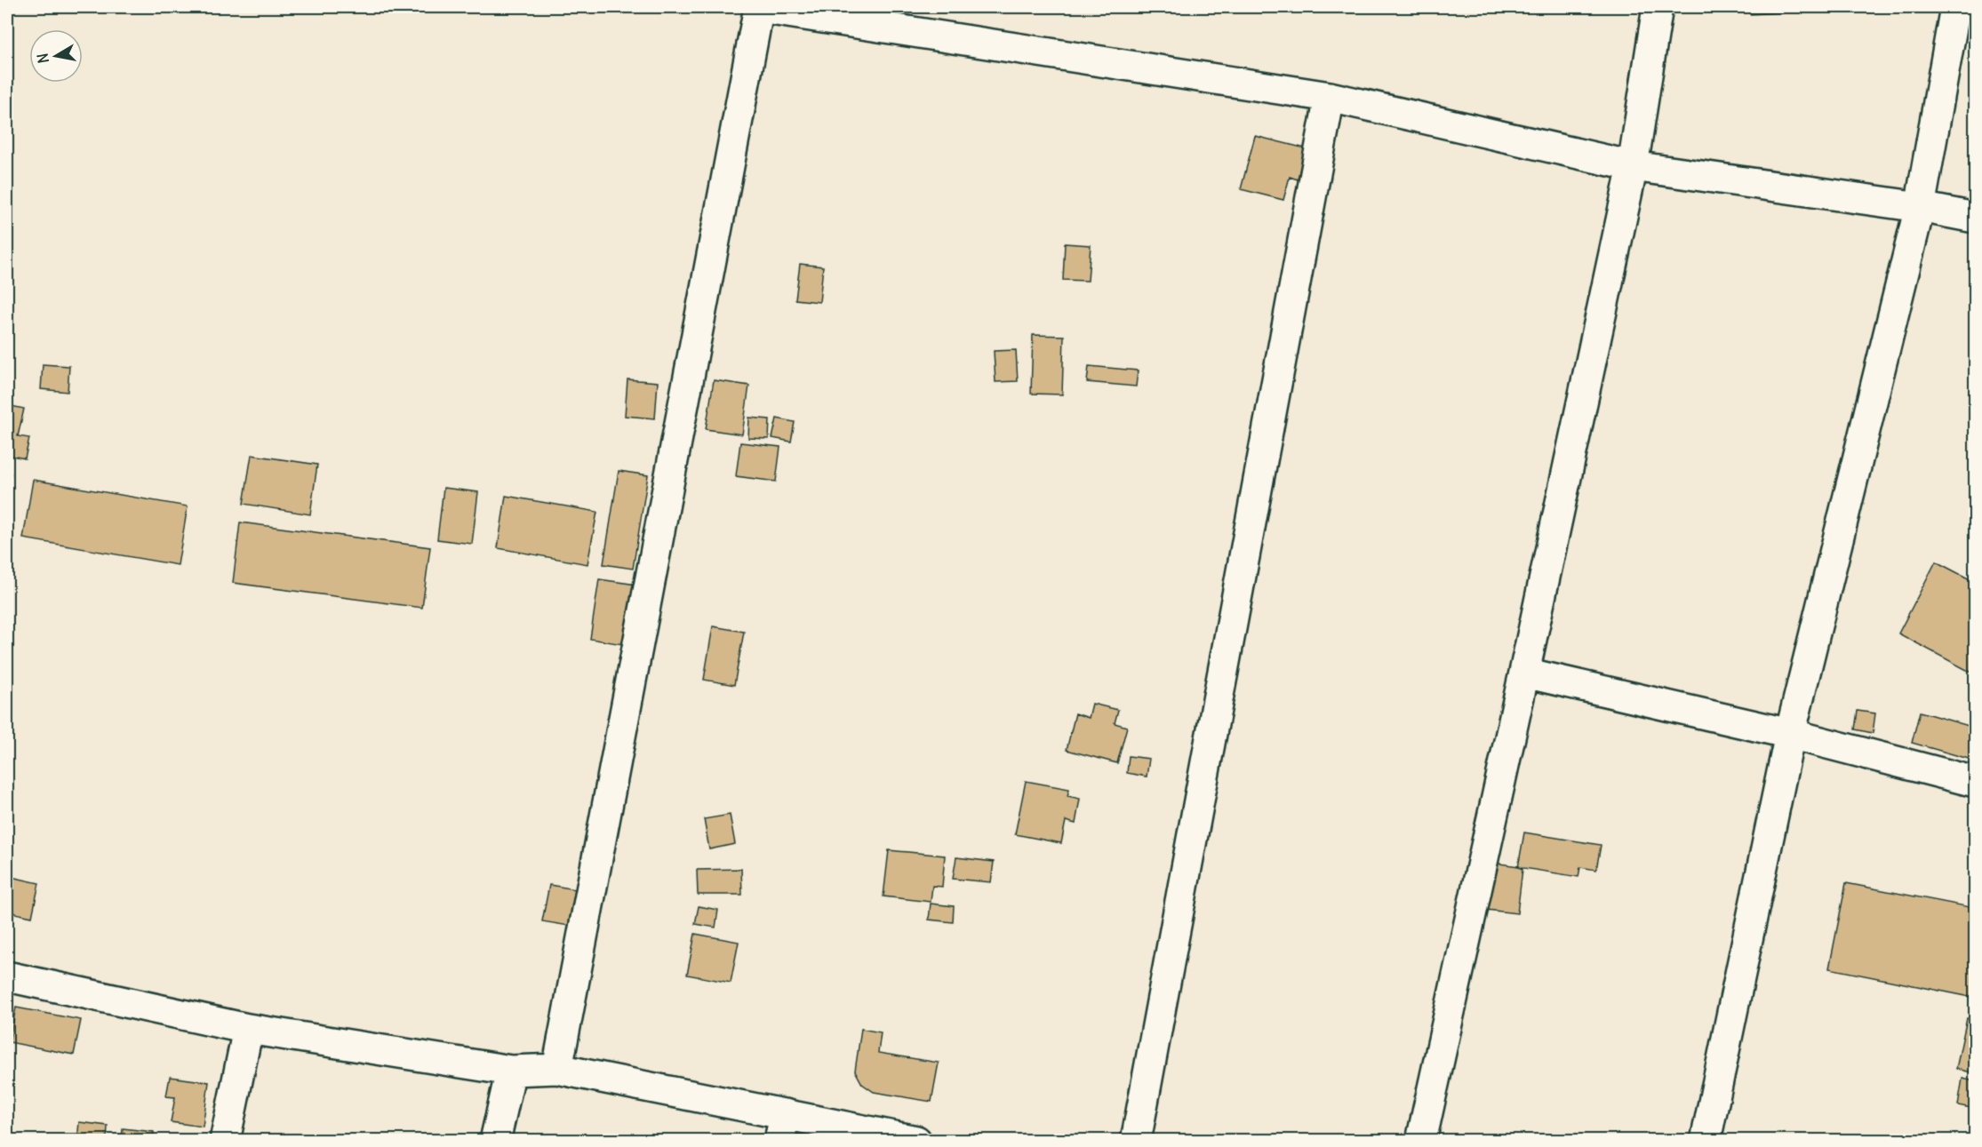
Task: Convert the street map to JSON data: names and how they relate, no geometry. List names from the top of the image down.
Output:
{
  "north": "left"
}
